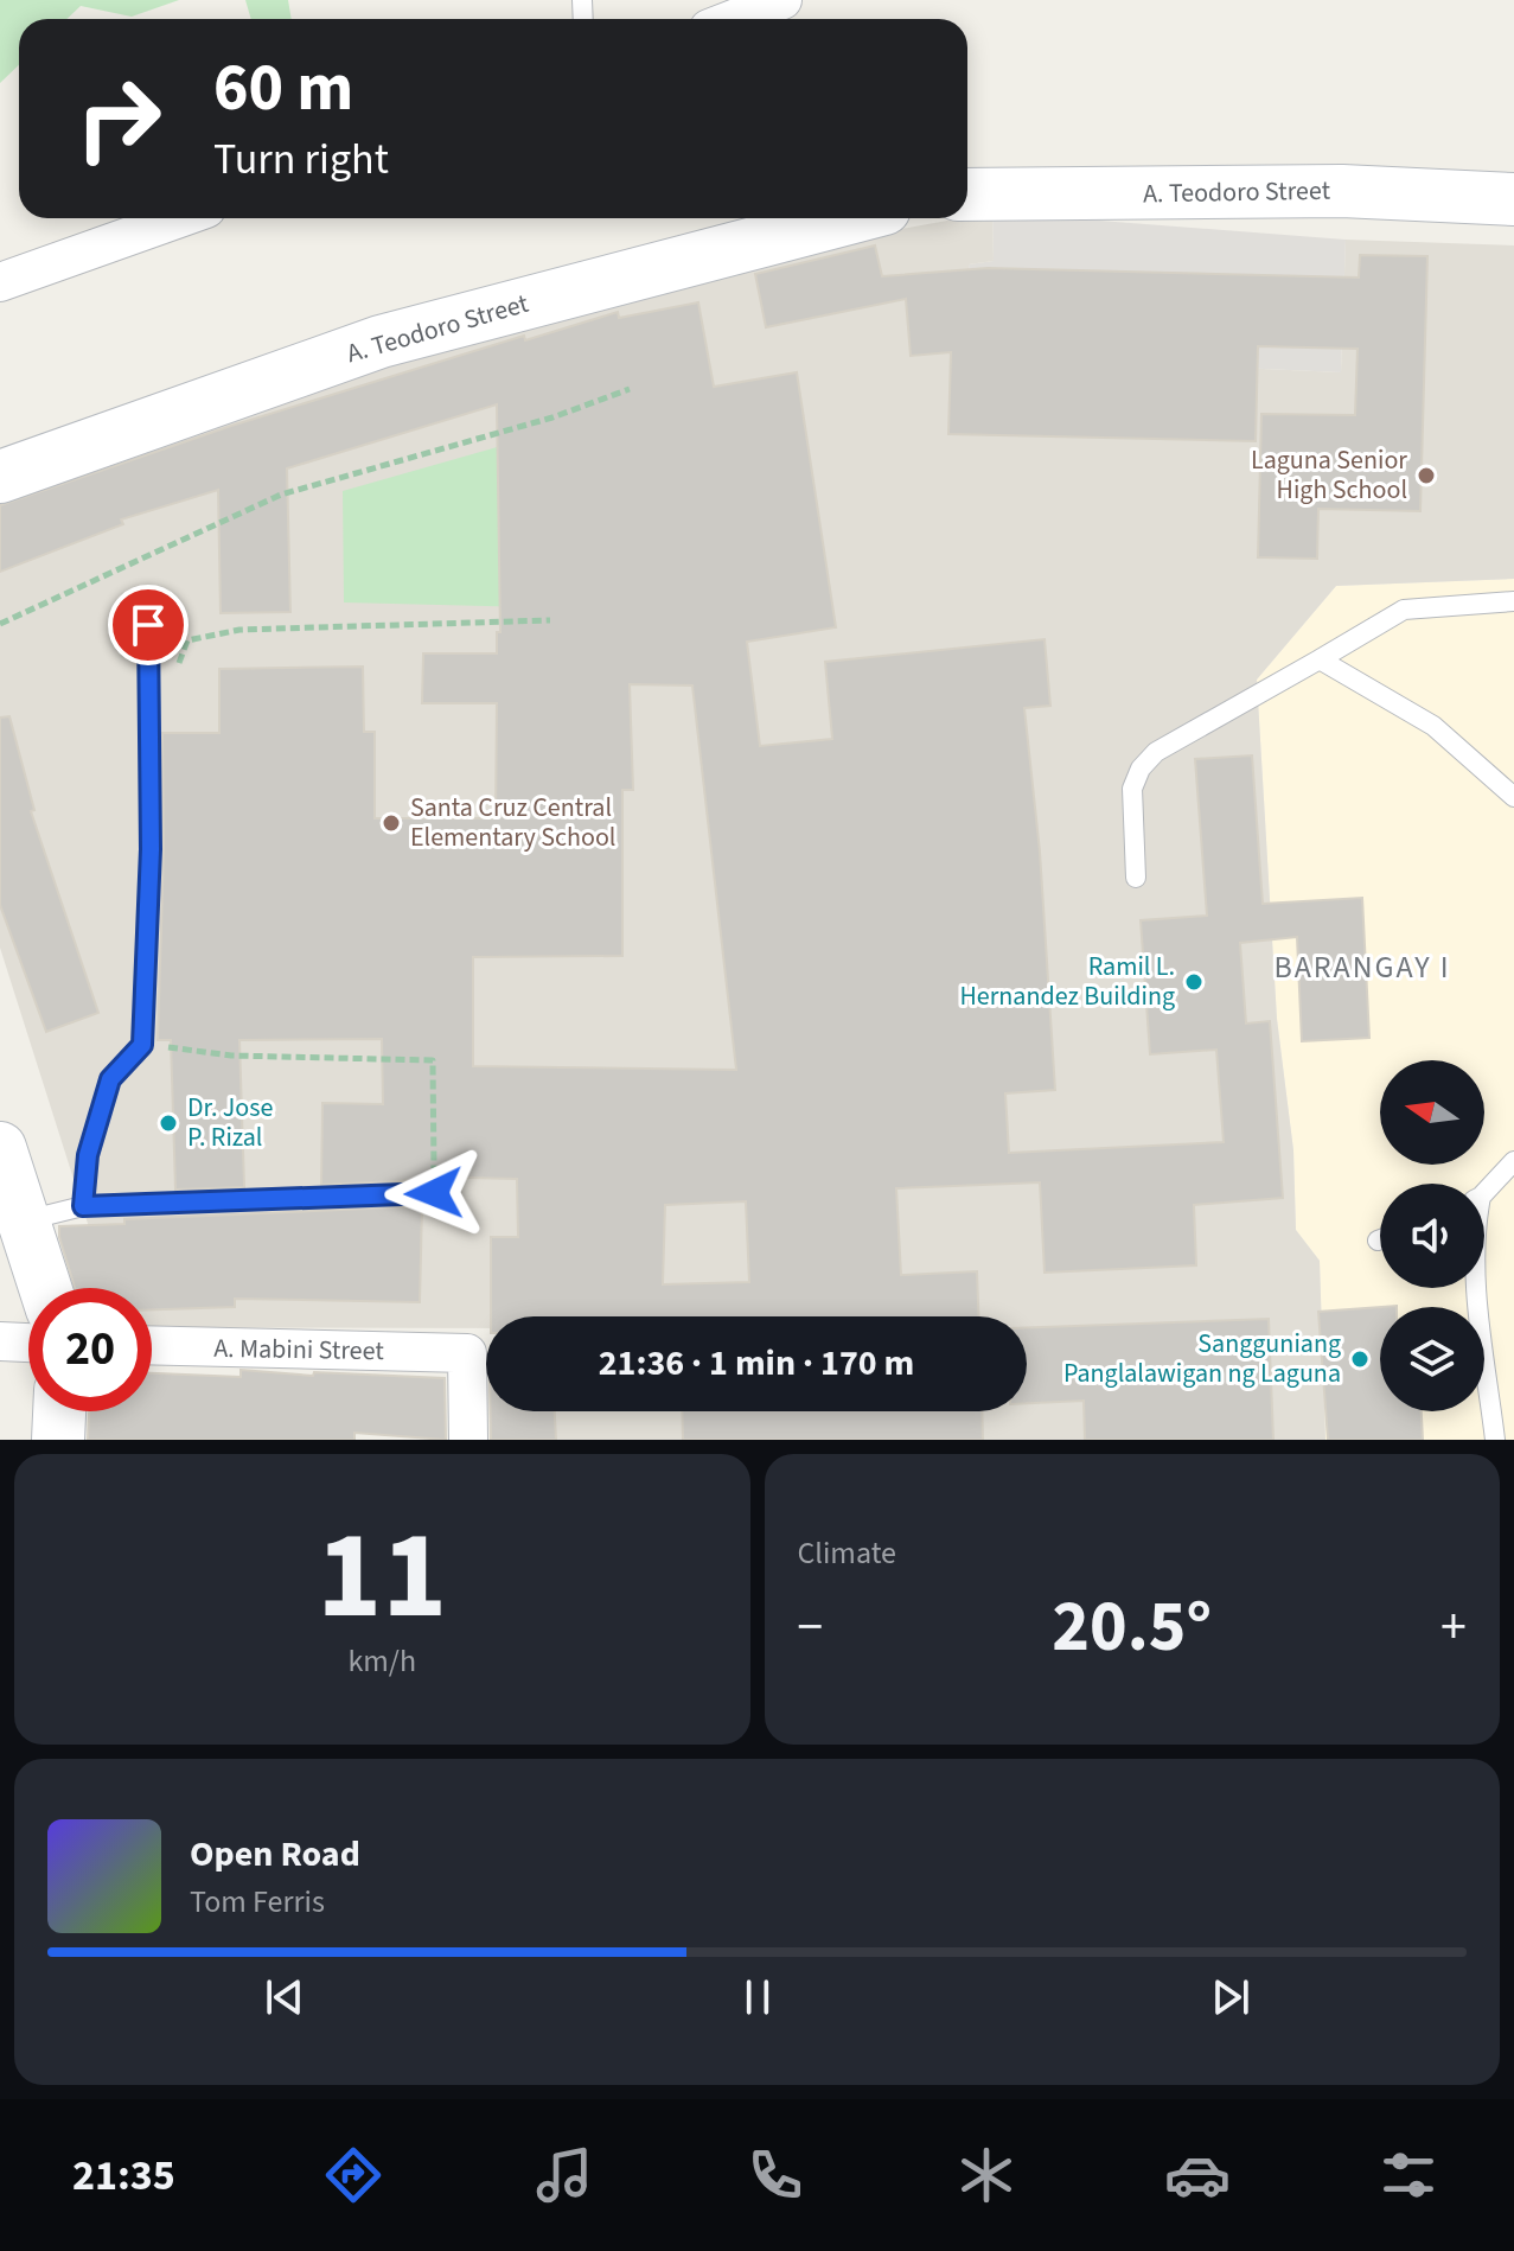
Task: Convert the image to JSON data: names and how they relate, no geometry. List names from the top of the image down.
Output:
{
  "streets": {
    "street": ["A. Teodoro Street", "A. Mabini Street"]
  },
  "districts": ["BARANGAY I"],
  "places": [
    "Laguna Senior High School",
    "Santa Cruz Central Elementary School",
    "Ramil L. Hernandez Building",
    "Dr. Jose P. Rizal",
    "Sangguniang Panglalawigan ng Laguna"
  ],
  "north": "left",
  "page": {
    "turn": ["60 m", "Turn right"],
    "limit": "20",
    "trip": "21:36 · 1 min · 170 m",
    "tile": [
      ["11", "km/h"],
      "Climate"
    ],
    "heat": ["−", "20.5°", "+"],
    "song": ["Open Road", "Tom Ferris"],
    "tabs": "21:35"
  }
}
